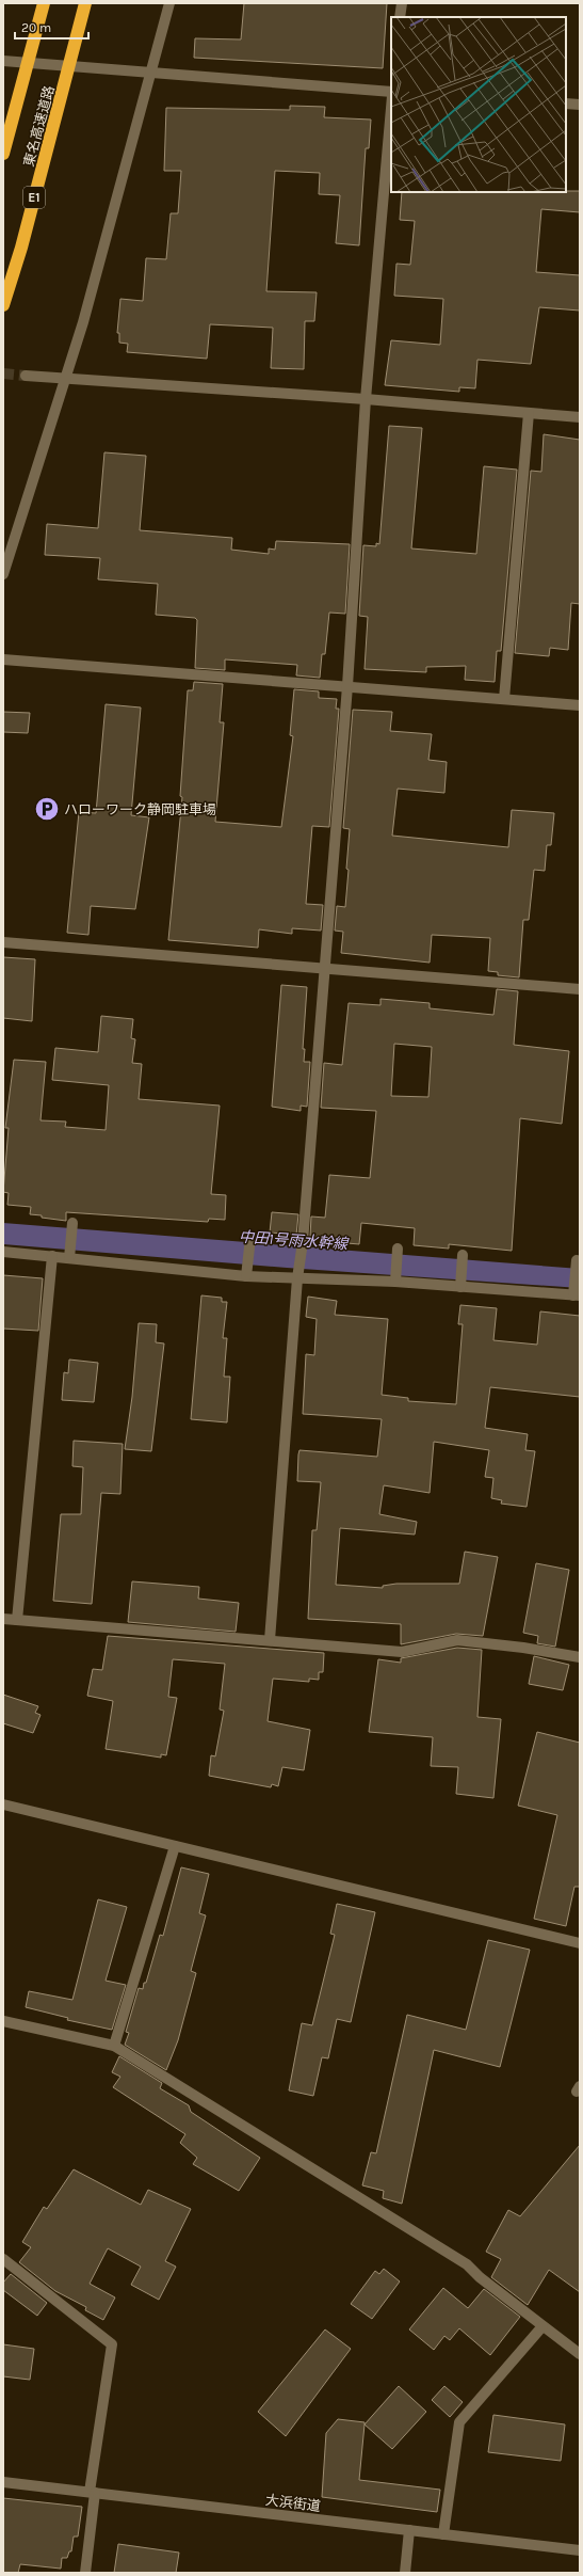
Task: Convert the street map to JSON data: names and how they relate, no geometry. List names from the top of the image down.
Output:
{
  "streets": {
    "highway": ["東名高速道路", "E1"],
    "street": ["大浜街道"]
  },
  "water": ["中田1号雨水幹線"],
  "places": {
    "parking": ["ハローワーク静岡駐車場"]
  },
  "scale_bar": "20 m"
}
